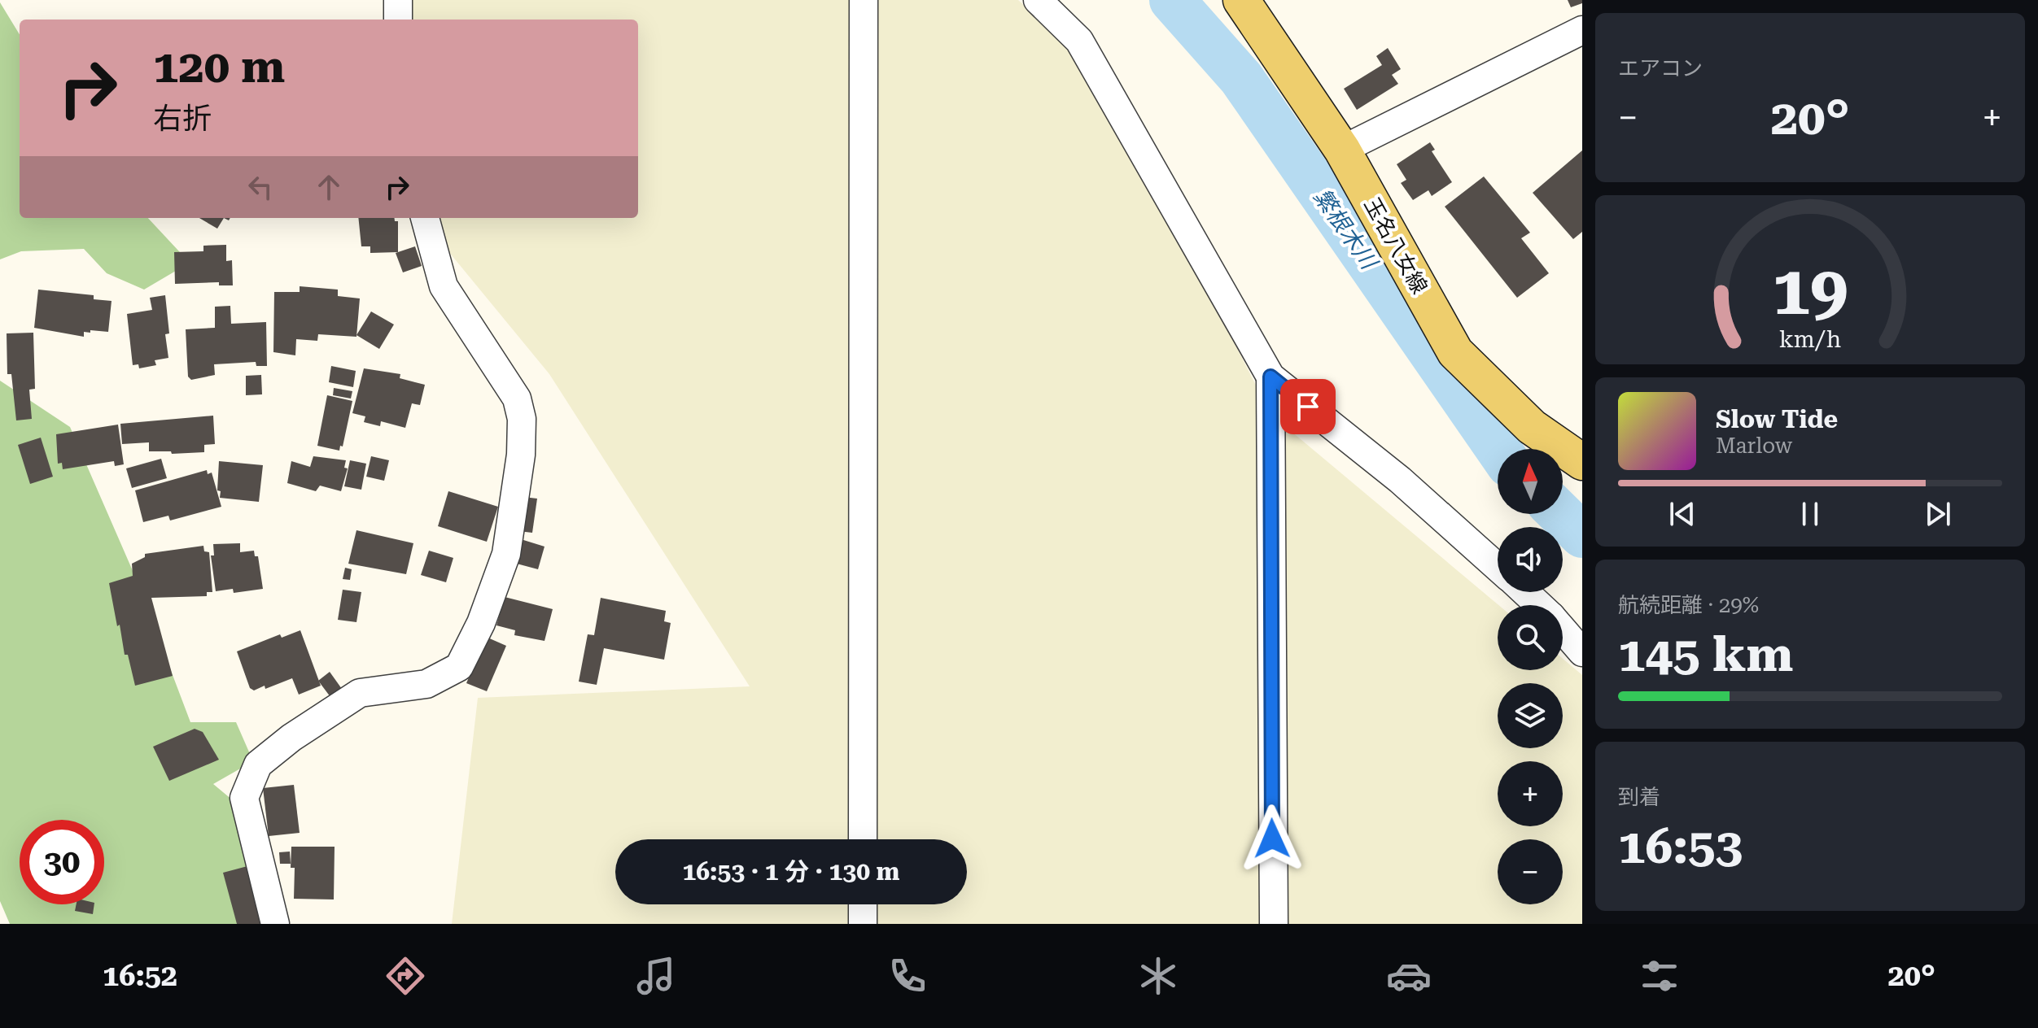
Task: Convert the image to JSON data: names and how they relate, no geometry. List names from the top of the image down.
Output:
{
  "streets": {
    "main road": ["玉名八女線"]
  },
  "water": ["繁根木川"],
  "north": "top",
  "page": {
    "tile": [
      "エアコン",
      ["航続距離 · 29%", "145 km"],
      ["到着", "16:53"]
    ],
    "turn": ["120 m", "右折"],
    "heat": ["−", "20°", "+"],
    "song": ["Slow Tide", "Marlow"],
    "map_buttons": ["+", "−"],
    "limit": "30",
    "trip": "16:53 · 1 分 · 130 m",
    "tabs": ["16:52", "20°"],
    "gauge": ["19", "km/h"]
  }
}
